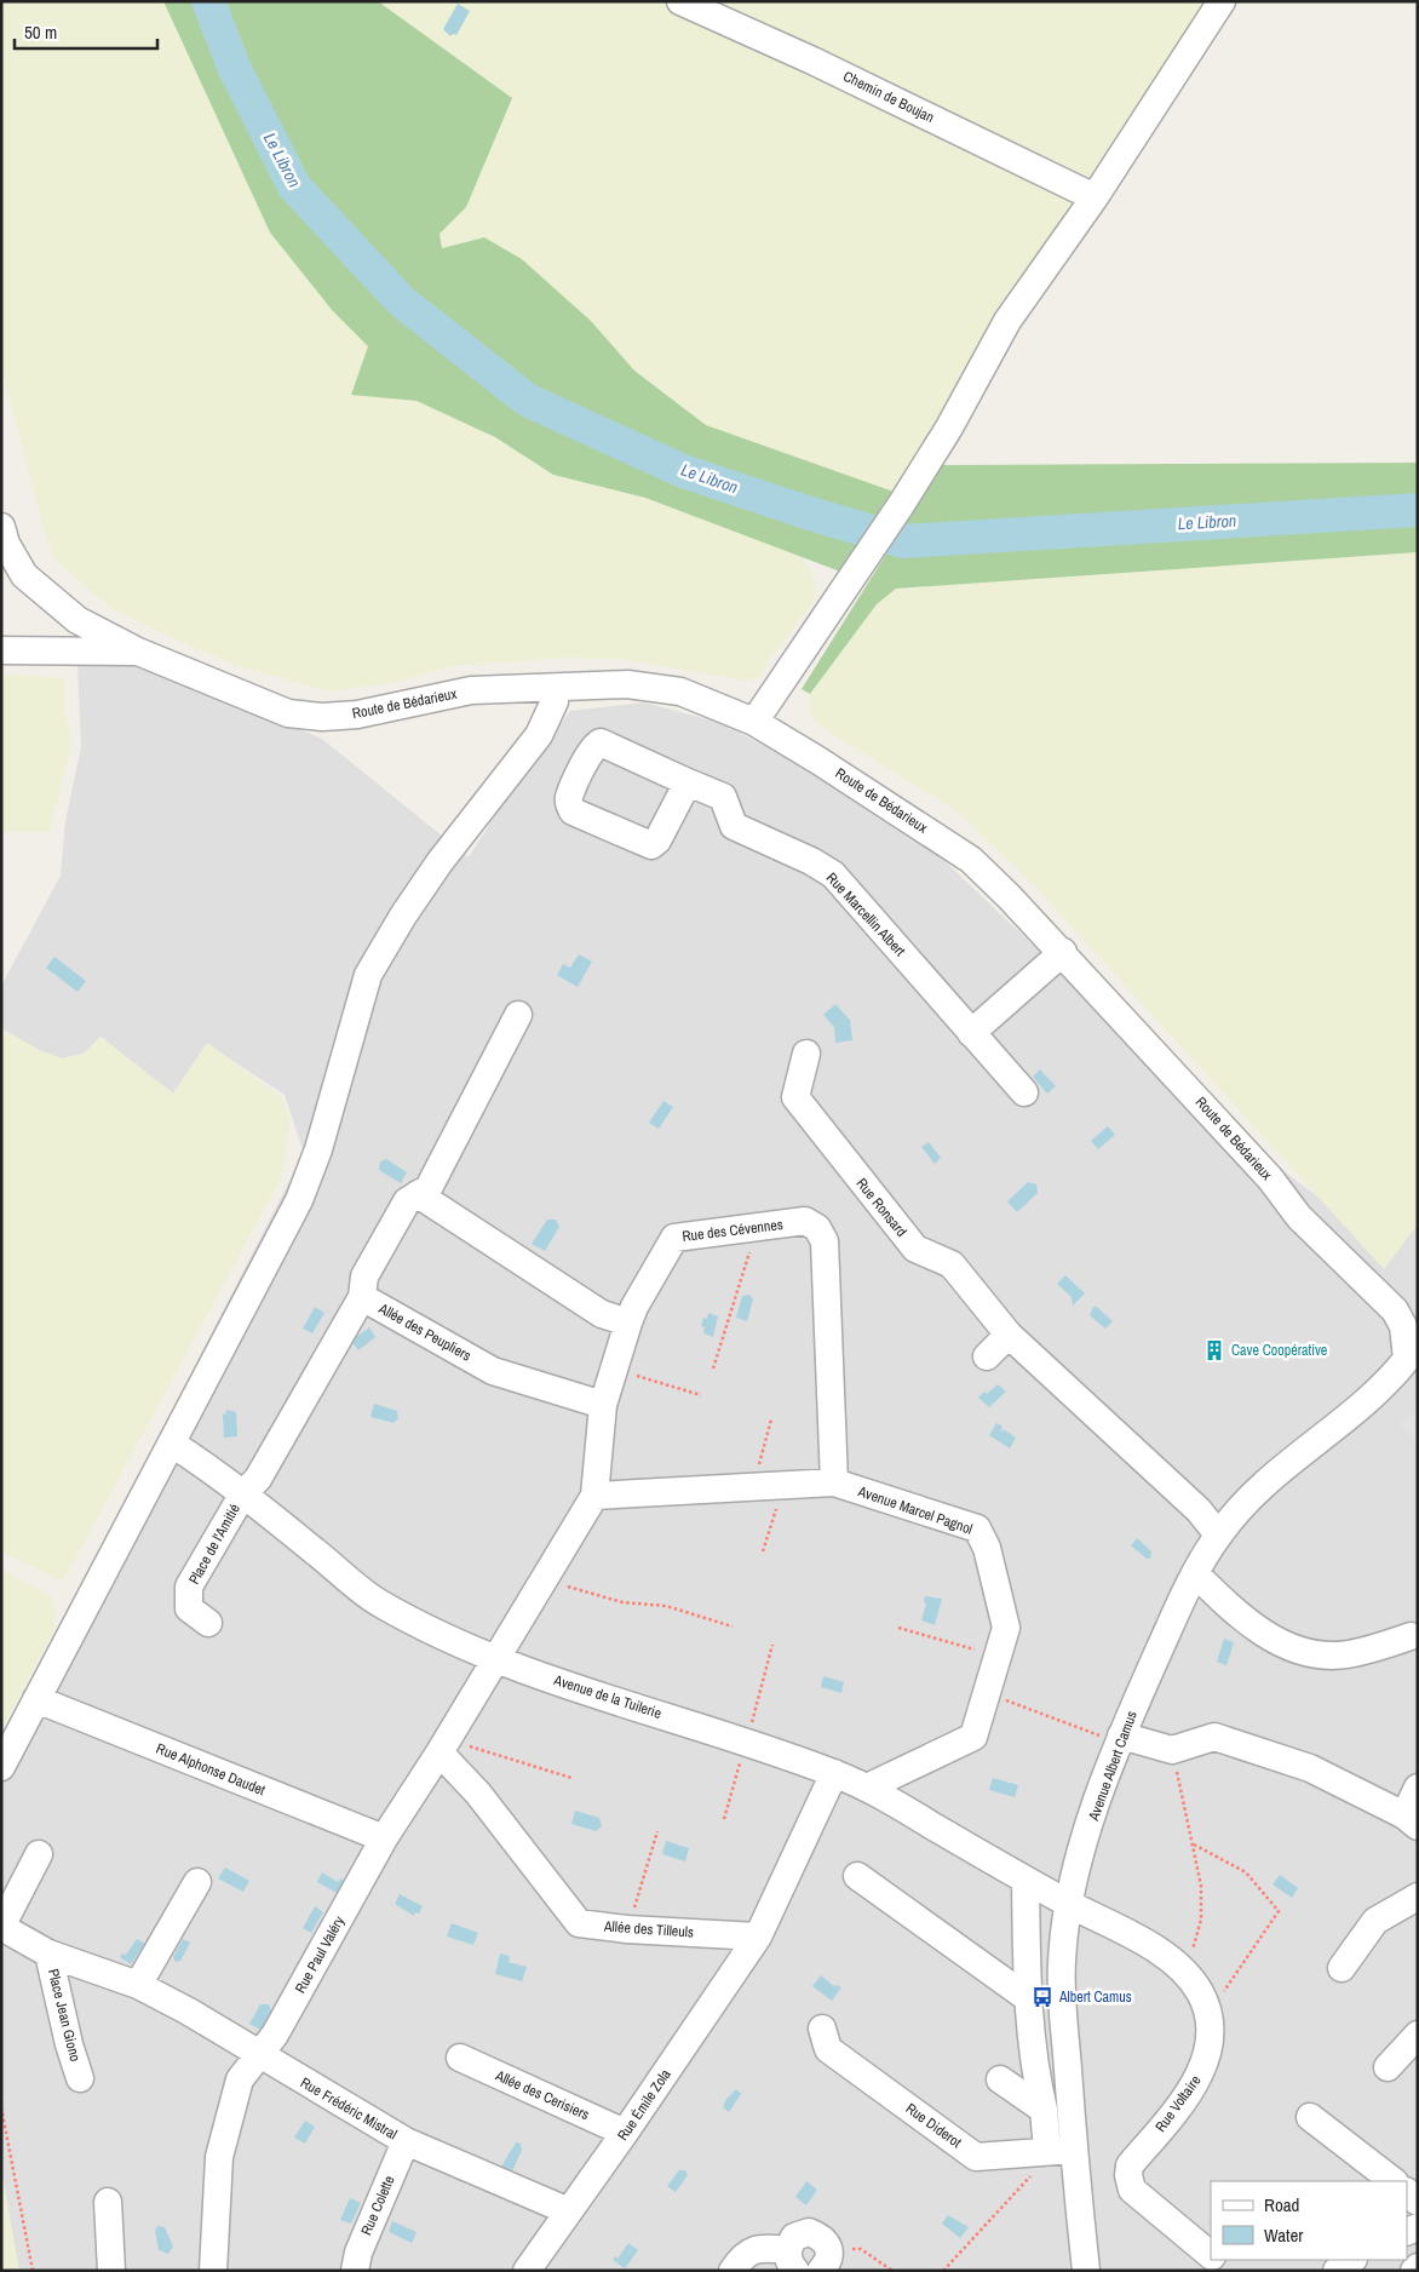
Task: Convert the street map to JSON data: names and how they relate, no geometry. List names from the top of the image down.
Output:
{
  "streets": {
    "street": [
      "Chemin de Boujan",
      "Route de Bédarieux",
      "Rue Marcellin Albert",
      "Rue Ronsard",
      "Rue des Cévennes",
      "Allée des Peupliers",
      "Avenue Marcel Pagnol",
      "Place de l'Amitié",
      "Avenue de la Tuilerie",
      "Avenue Albert Camus",
      "Rue Alphonse Daudet",
      "Allée des Tilleuls",
      "Rue Paul Valéry",
      "Place Jean Giono",
      "Allée des Cerisiers",
      "Rue Voltaire",
      "Rue Émile Zola",
      "Rue Frédéric Mistral",
      "Rue Diderot",
      "Rue Colette"
    ]
  },
  "crossings": [
    ["Route de Bédarieux", "Avenue Albert Camus"],
    ["Rue Ronsard", "Avenue Albert Camus"],
    ["Rue des Cévennes", "Allée des Peupliers"],
    ["Rue des Cévennes", "Avenue Marcel Pagnol"],
    ["Rue des Cévennes", "Avenue de la Tuilerie"],
    ["Rue des Cévennes", "Rue Paul Valéry"],
    ["Allée des Peupliers", "Place de l'Amitié"],
    ["Allée des Peupliers", "Avenue de la Tuilerie"],
    ["Avenue Marcel Pagnol", "Avenue de la Tuilerie"],
    ["Place de l'Amitié", "Avenue de la Tuilerie"],
    ["Avenue de la Tuilerie", "Avenue Albert Camus"],
    ["Avenue de la Tuilerie", "Rue Paul Valéry"],
    ["Avenue de la Tuilerie", "Rue Voltaire"],
    ["Avenue Albert Camus", "Rue Voltaire"],
    ["Avenue Albert Camus", "Rue Diderot"],
    ["Rue Alphonse Daudet", "Rue Paul Valéry"],
    ["Allée des Tilleuls", "Rue Paul Valéry"],
    ["Allée des Tilleuls", "Rue Émile Zola"],
    ["Rue Paul Valéry", "Rue Frédéric Mistral"],
    ["Place Jean Giono", "Rue Frédéric Mistral"],
    ["Allée des Cerisiers", "Rue Émile Zola"],
    ["Rue Émile Zola", "Rue Frédéric Mistral"],
    ["Rue Frédéric Mistral", "Rue Colette"]
  ],
  "water": ["Le Libron"],
  "places": {
    "building": ["Cave Coopérative"],
    "bus stop": ["Albert Camus"]
  },
  "legend": ["Road", "Water"],
  "scale_bar": "50 m"
}
